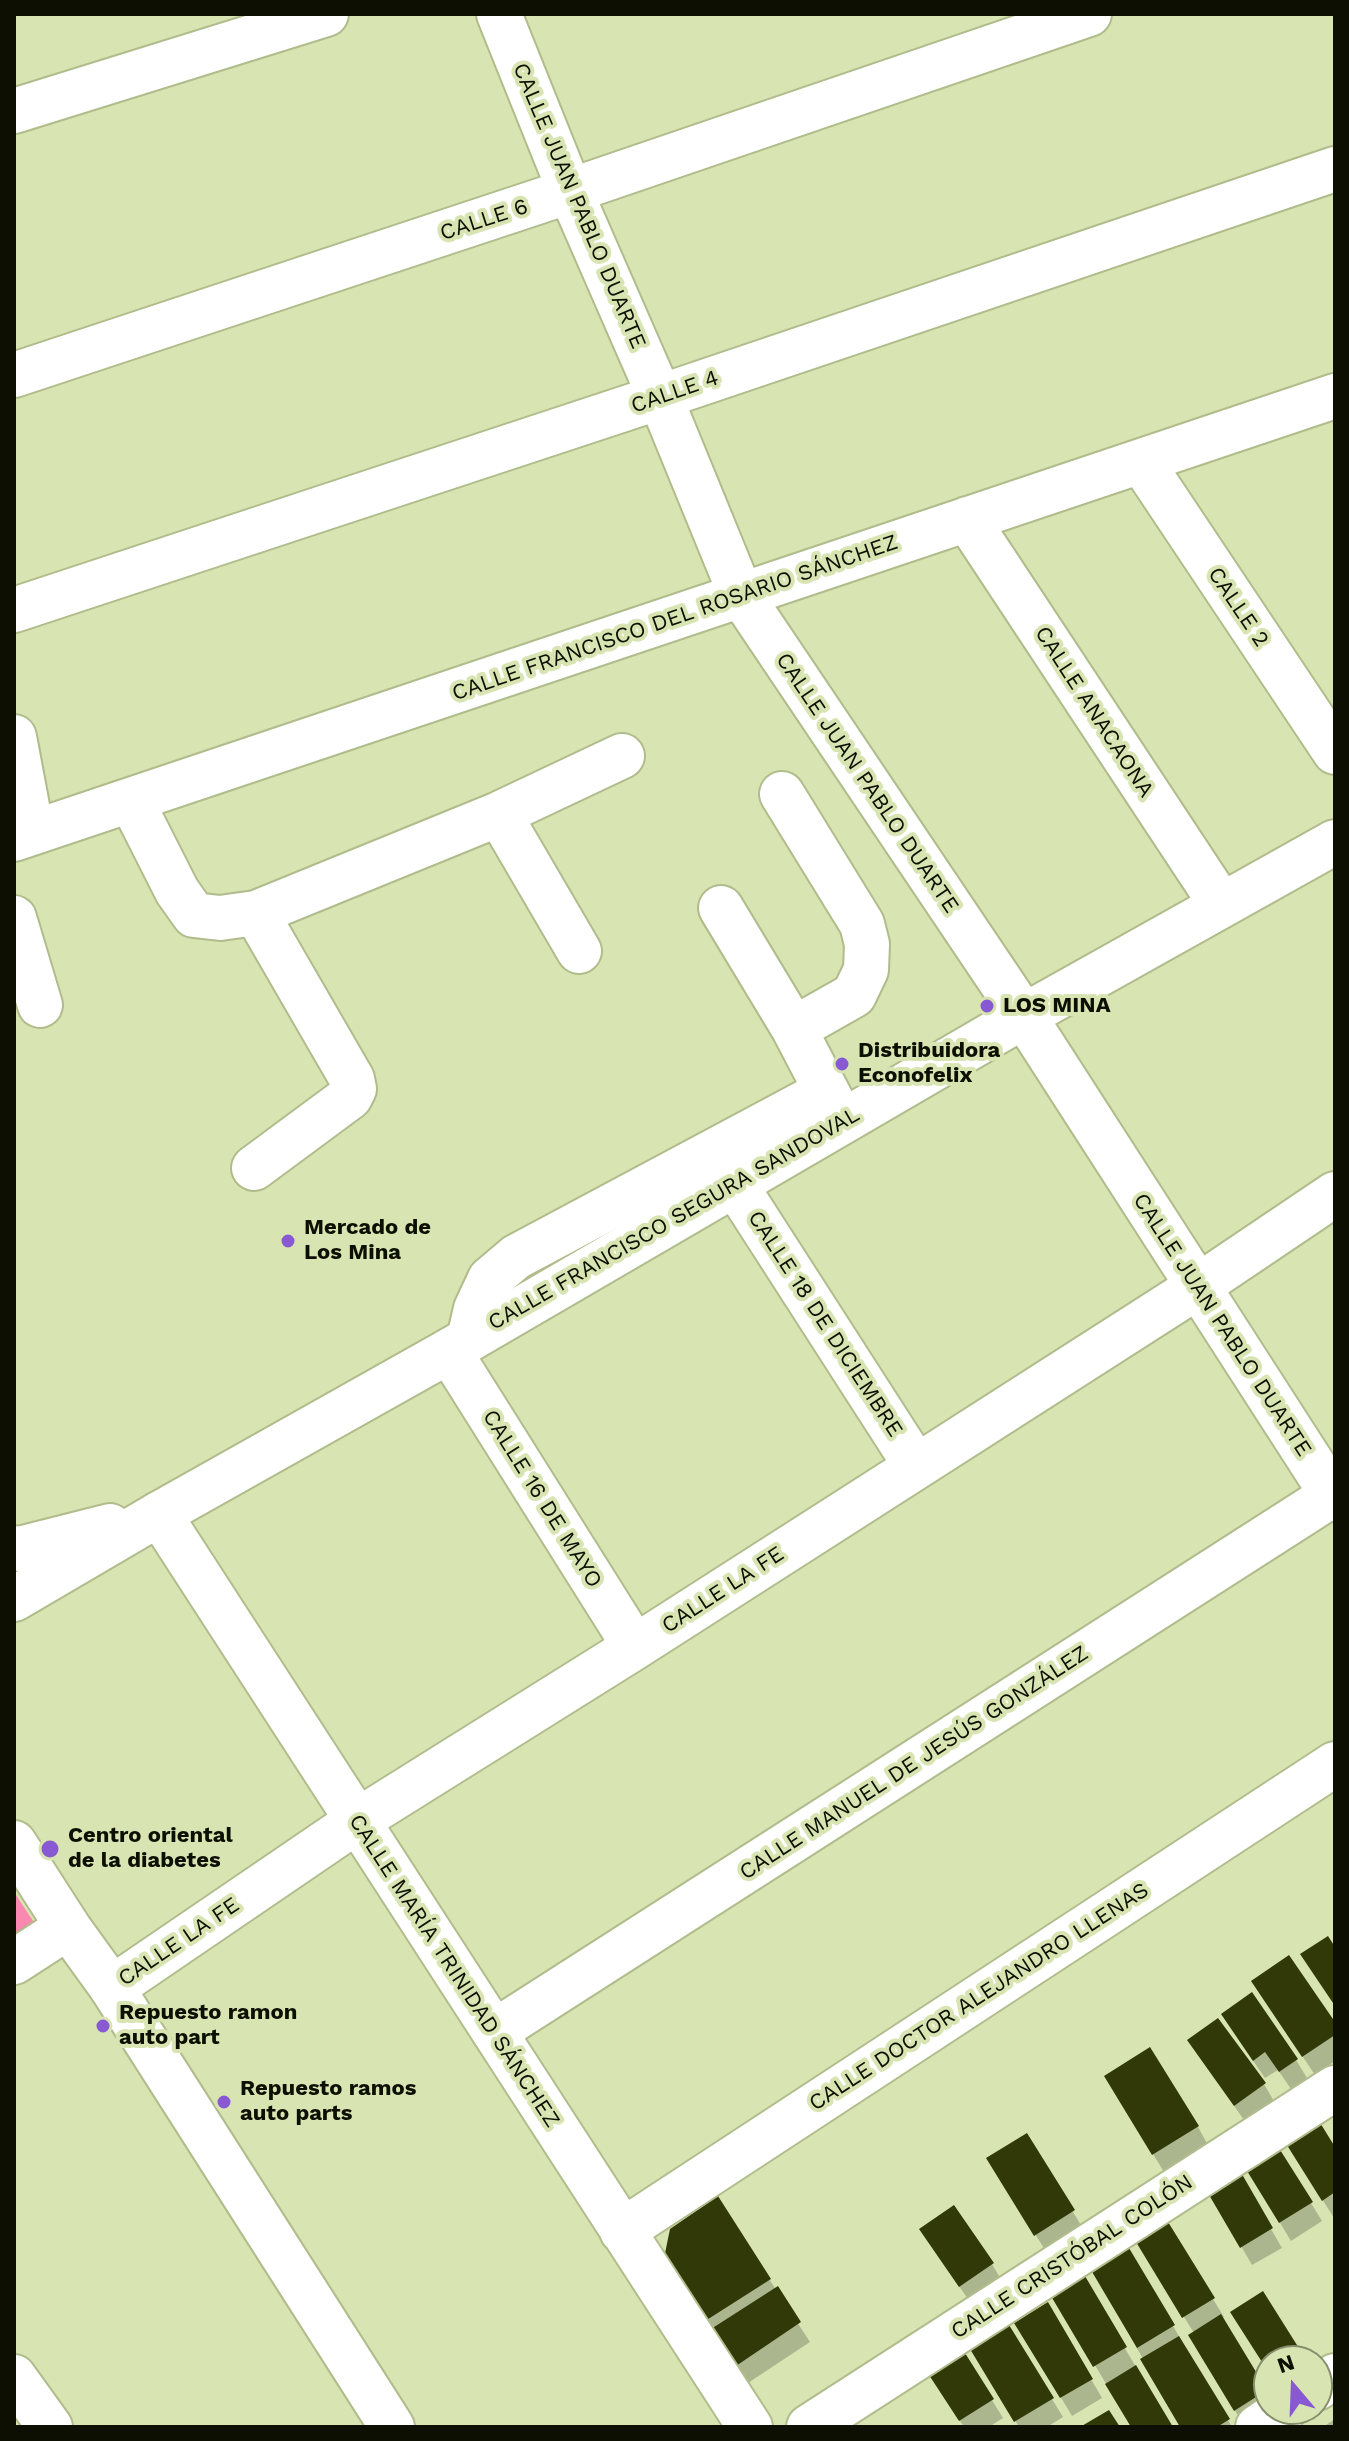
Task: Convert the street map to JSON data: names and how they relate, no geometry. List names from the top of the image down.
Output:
{
  "streets": {
    "street": [
      "CALLE JUAN PABLO DUARTE",
      "CALLE 6",
      "CALLE 4",
      "CALLE 2",
      "CALLE FRANCISCO DEL ROSARIO SÁNCHEZ",
      "CALLE ANACAONA",
      "CALLE FRANCISCO SEGURA SANDOVAL",
      "CALLE 18 DE DICIEMBRE",
      "CALLE 16 DE MAYO",
      "CALLE LA FE",
      "CALLE MANUEL DE JESÚS GONZÁLEZ",
      "CALLE MARÍA TRINIDAD SÁNCHEZ",
      "CALLE DOCTOR ALEJANDRO LLENAS",
      "CALLE CRISTÓBAL COLÓN"
    ]
  },
  "crossings": [
    ["CALLE JUAN PABLO DUARTE", "CALLE 6"],
    ["CALLE JUAN PABLO DUARTE", "CALLE 4"],
    ["CALLE JUAN PABLO DUARTE", "CALLE FRANCISCO DEL ROSARIO SÁNCHEZ"],
    ["CALLE JUAN PABLO DUARTE", "CALLE FRANCISCO SEGURA SANDOVAL"],
    ["CALLE JUAN PABLO DUARTE", "CALLE LA FE"],
    ["CALLE JUAN PABLO DUARTE", "CALLE MANUEL DE JESÚS GONZÁLEZ"],
    ["CALLE 2", "CALLE FRANCISCO DEL ROSARIO SÁNCHEZ"],
    ["CALLE FRANCISCO DEL ROSARIO SÁNCHEZ", "CALLE ANACAONA"],
    ["CALLE ANACAONA", "CALLE FRANCISCO SEGURA SANDOVAL"],
    ["CALLE FRANCISCO SEGURA SANDOVAL", "CALLE 18 DE DICIEMBRE"],
    ["CALLE FRANCISCO SEGURA SANDOVAL", "CALLE 16 DE MAYO"],
    ["CALLE FRANCISCO SEGURA SANDOVAL", "CALLE MARÍA TRINIDAD SÁNCHEZ"],
    ["CALLE 18 DE DICIEMBRE", "CALLE LA FE"],
    ["CALLE 16 DE MAYO", "CALLE LA FE"],
    ["CALLE LA FE", "CALLE MARÍA TRINIDAD SÁNCHEZ"],
    ["CALLE MANUEL DE JESÚS GONZÁLEZ", "CALLE MARÍA TRINIDAD SÁNCHEZ"],
    ["CALLE MARÍA TRINIDAD SÁNCHEZ", "CALLE DOCTOR ALEJANDRO LLENAS"]
  ],
  "places": [
    "LOS MINA",
    "Distribuidora Econofelix",
    "Mercado de Los Mina",
    "Centro oriental de la diabetes",
    "Repuesto ramon auto part",
    "Repuesto ramos auto parts"
  ],
  "north": "top"
}
